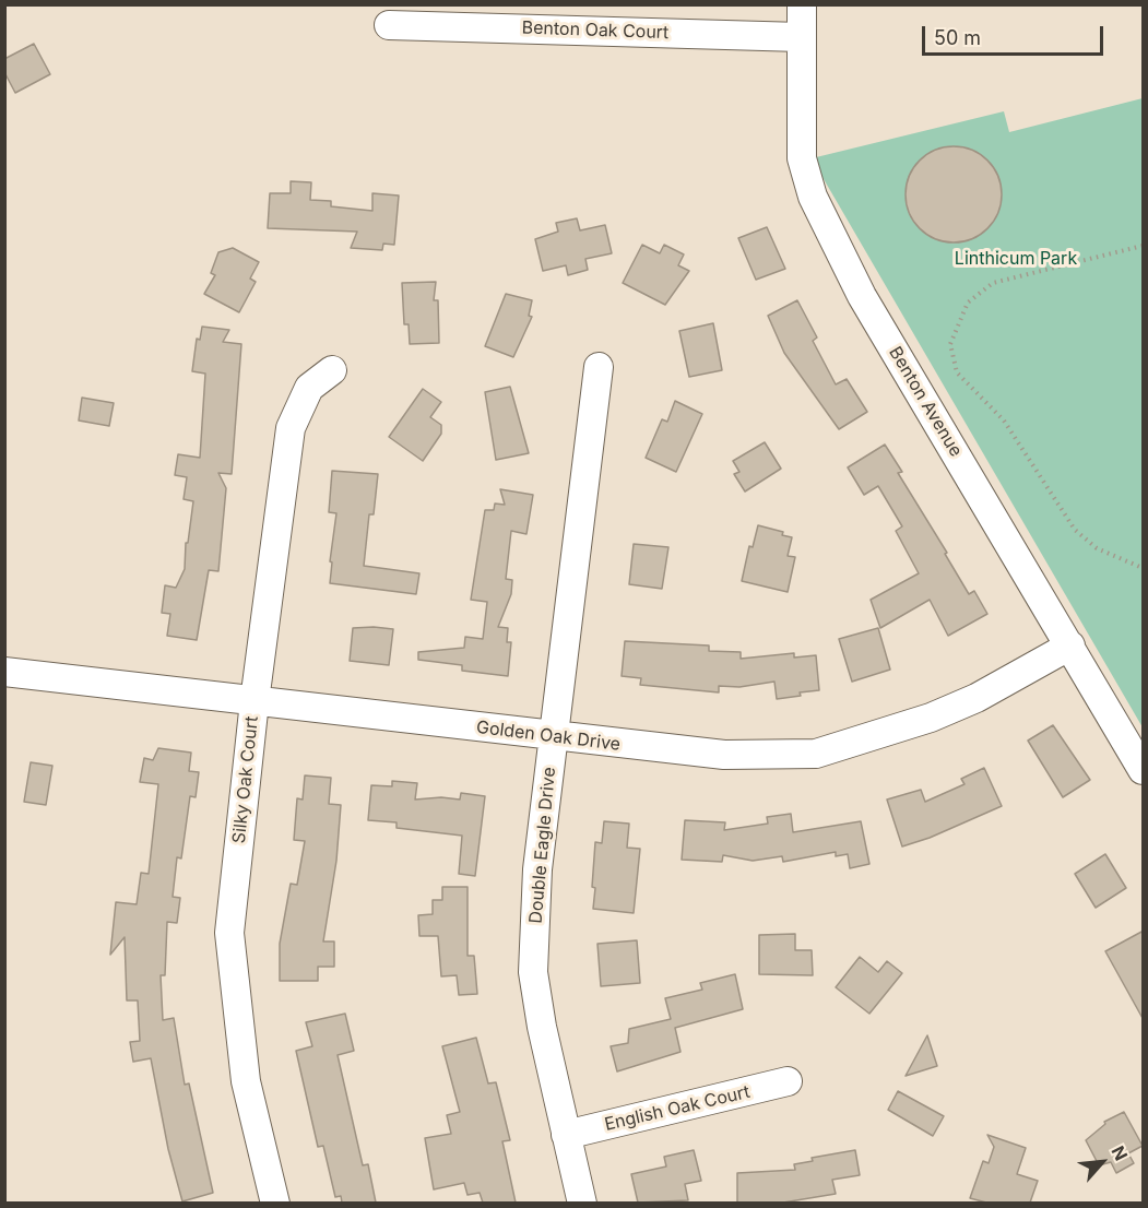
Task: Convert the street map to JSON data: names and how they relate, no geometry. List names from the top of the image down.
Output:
{
  "streets": {
    "street": [
      "Benton Oak Court",
      "Benton Avenue",
      "Golden Oak Drive",
      "Silky Oak Court",
      "Double Eagle Drive",
      "English Oak Court"
    ]
  },
  "crossings": [
    ["Benton Oak Court", "Benton Avenue"],
    ["Benton Avenue", "Golden Oak Drive"],
    ["Golden Oak Drive", "Silky Oak Court"],
    ["Golden Oak Drive", "Double Eagle Drive"],
    ["Double Eagle Drive", "English Oak Court"]
  ],
  "parks": ["Linthicum Park"],
  "scale_bar": "50 m",
  "north": "top right"
}
